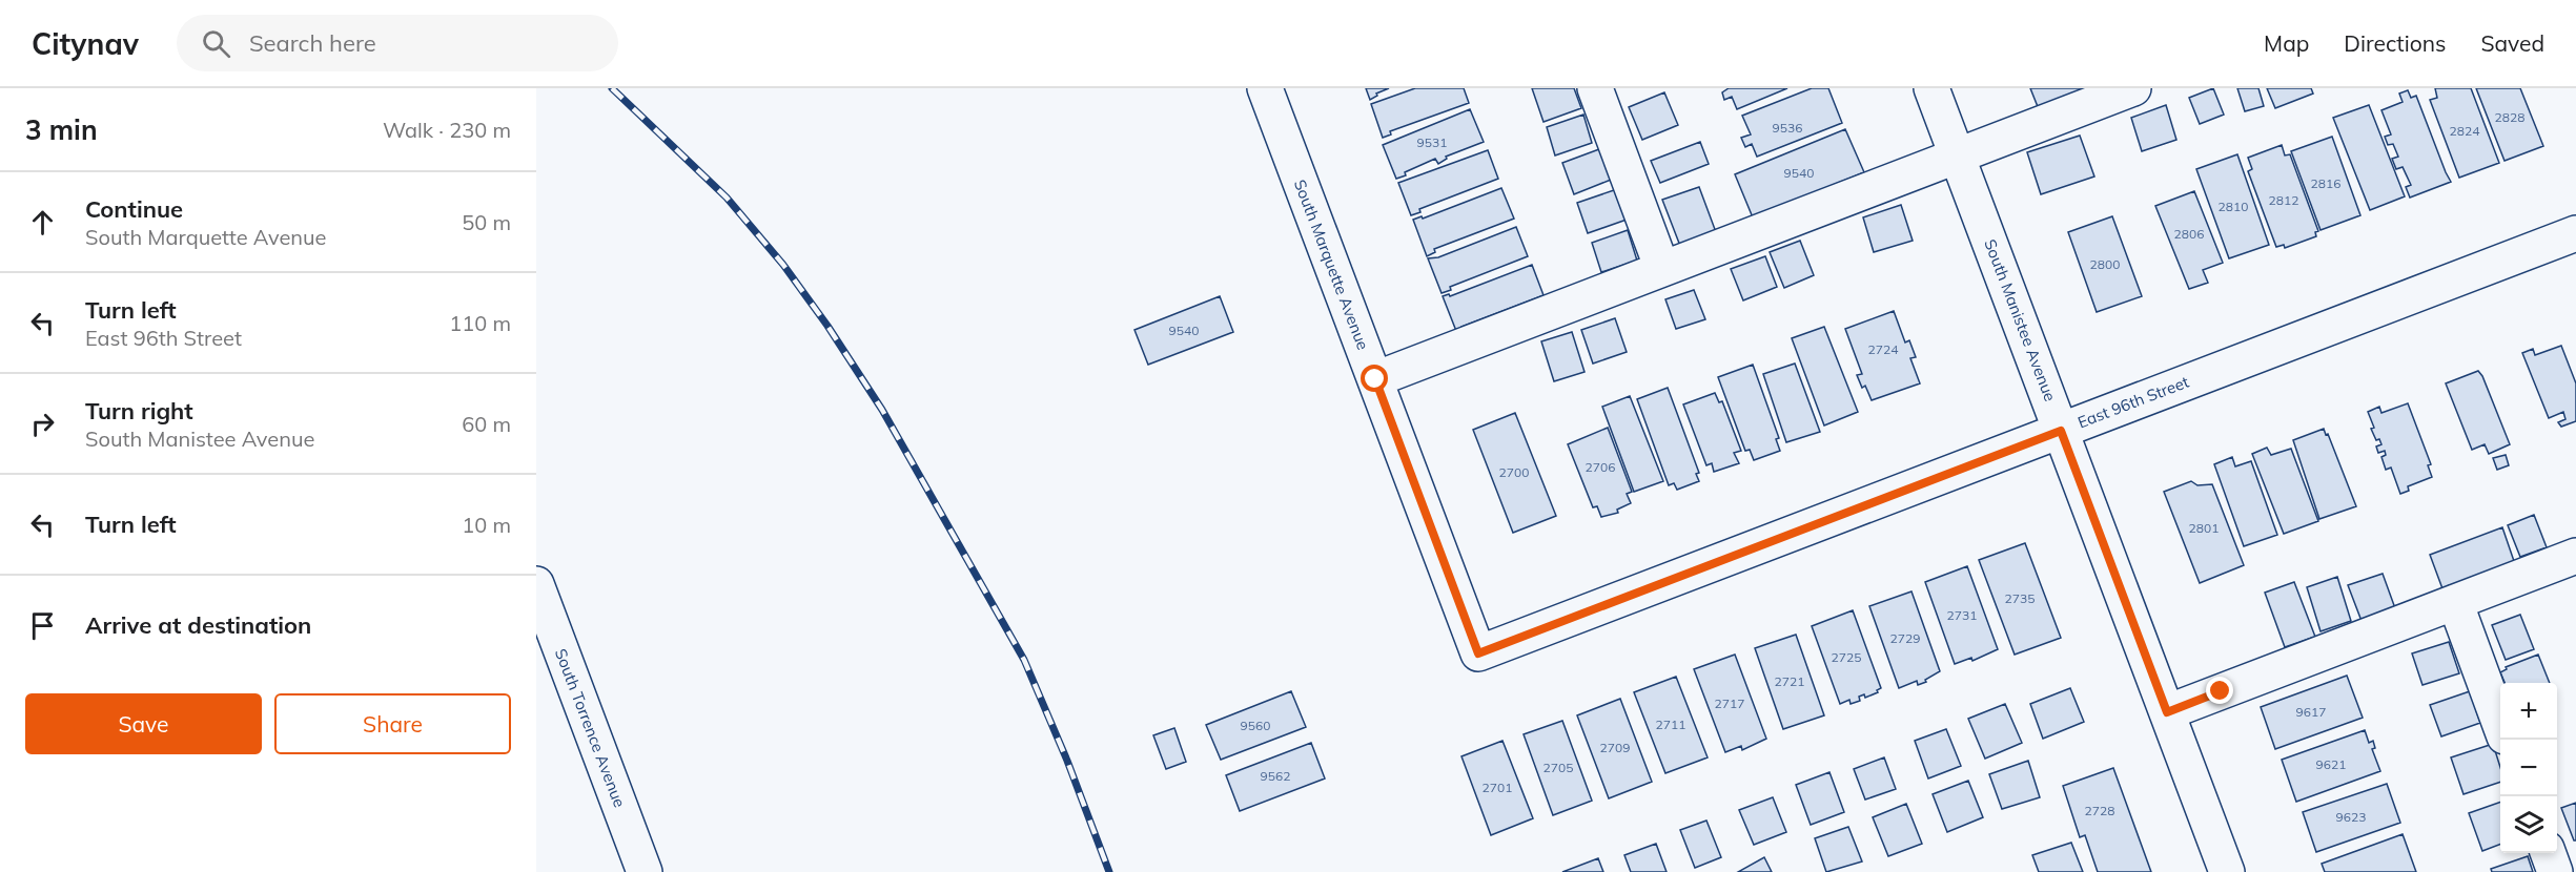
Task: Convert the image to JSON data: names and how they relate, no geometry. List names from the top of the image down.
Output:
{
  "streets": {
    "street": [
      "South Marquette Avenue",
      "South Manistee Avenue",
      "East 96th Street",
      "South Torrence Avenue"
    ]
  },
  "crossings": [
    ["South Marquette Avenue", "East 96th Street"],
    ["South Manistee Avenue", "East 96th Street"]
  ],
  "house_numbers": [
    "2828",
    "9536",
    "2824",
    "9531",
    "9540",
    "2816",
    "2812",
    "2810",
    "2806",
    "2800",
    "9540",
    "2724",
    "2706",
    "2700",
    "2801",
    "2735",
    "2731",
    "2729",
    "2725",
    "2721",
    "2717",
    "9617",
    "2711",
    "9560",
    "2709",
    "9621",
    "2705",
    "9562",
    "2701",
    "2728",
    "9623"
  ],
  "page": {
    "header": "Citynav",
    "search": "Search here",
    "nav": ["Map", "Directions", "Saved"],
    "heading": ["3 min", "Walk · 230 m"],
    "list": [
      ["Continue", "South Marquette Avenue", "50 m"],
      ["Turn left", "East 96th Street", "110 m"],
      ["Turn right", "South Manistee Avenue", "60 m"],
      ["Turn left", "10 m"],
      "Arrive at destination"
    ],
    "buttons": ["Save", "Share"],
    "map_buttons": ["+", "−"]
  }
}
